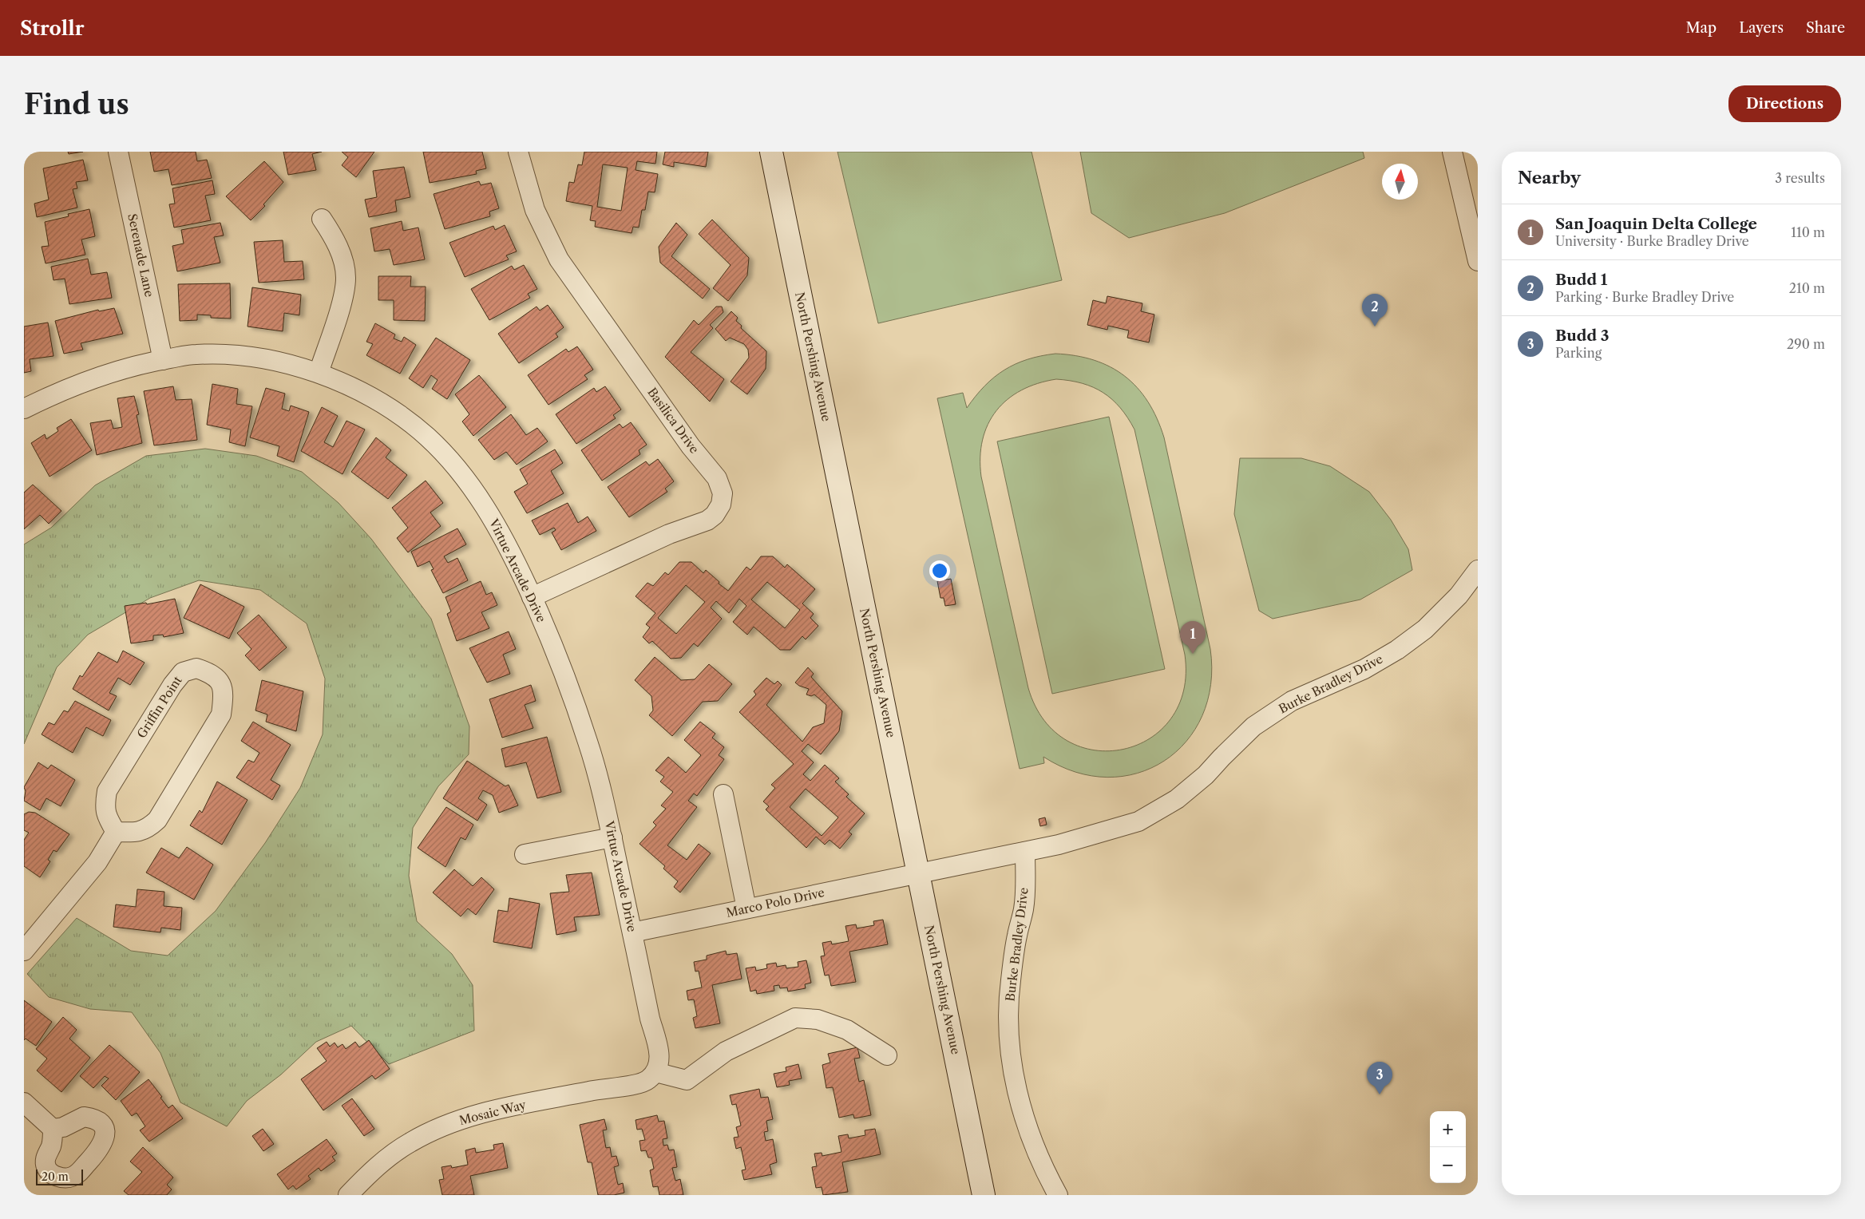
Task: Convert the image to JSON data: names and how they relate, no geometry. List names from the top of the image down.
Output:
{
  "streets": {
    "main road": ["North Pershing Avenue"],
    "street": [
      "Serenade Lane",
      "Basilica Drive",
      "Virtue Arcade Drive",
      "Burke Bradley Drive",
      "Griffin Point",
      "Marco Polo Drive",
      "Mosaic Way"
    ]
  },
  "crossings": [
    ["Serenade Lane", "Virtue Arcade Drive"],
    ["North Pershing Avenue", "Burke Bradley Drive"],
    ["North Pershing Avenue", "Marco Polo Drive"],
    ["Basilica Drive", "Virtue Arcade Drive"],
    ["Virtue Arcade Drive", "Marco Polo Drive"],
    ["Virtue Arcade Drive", "Mosaic Way"],
    ["Burke Bradley Drive", "Marco Polo Drive"]
  ],
  "scale_bar": "20 m",
  "north": "top",
  "page": {
    "header": "Strollr",
    "nav": ["Map", "Layers", "Share"],
    "buttons": "Directions",
    "title": "Find us",
    "heading": ["Nearby", "3 results"],
    "list": [
      {
        "mark": "1",
        "name": "San Joaquin Delta College",
        "note": "University · Burke Bradley Drive",
        "value": "110 m"
      },
      {
        "mark": "2",
        "name": "Budd 1",
        "note": "Parking · Burke Bradley Drive",
        "value": "210 m"
      },
      {
        "mark": "3",
        "name": "Budd 3",
        "note": "Parking",
        "value": "290 m"
      }
    ],
    "pins": ["2", "1", "3"],
    "map_buttons": ["+", "−"],
    "scale": "20 m"
  }
}
